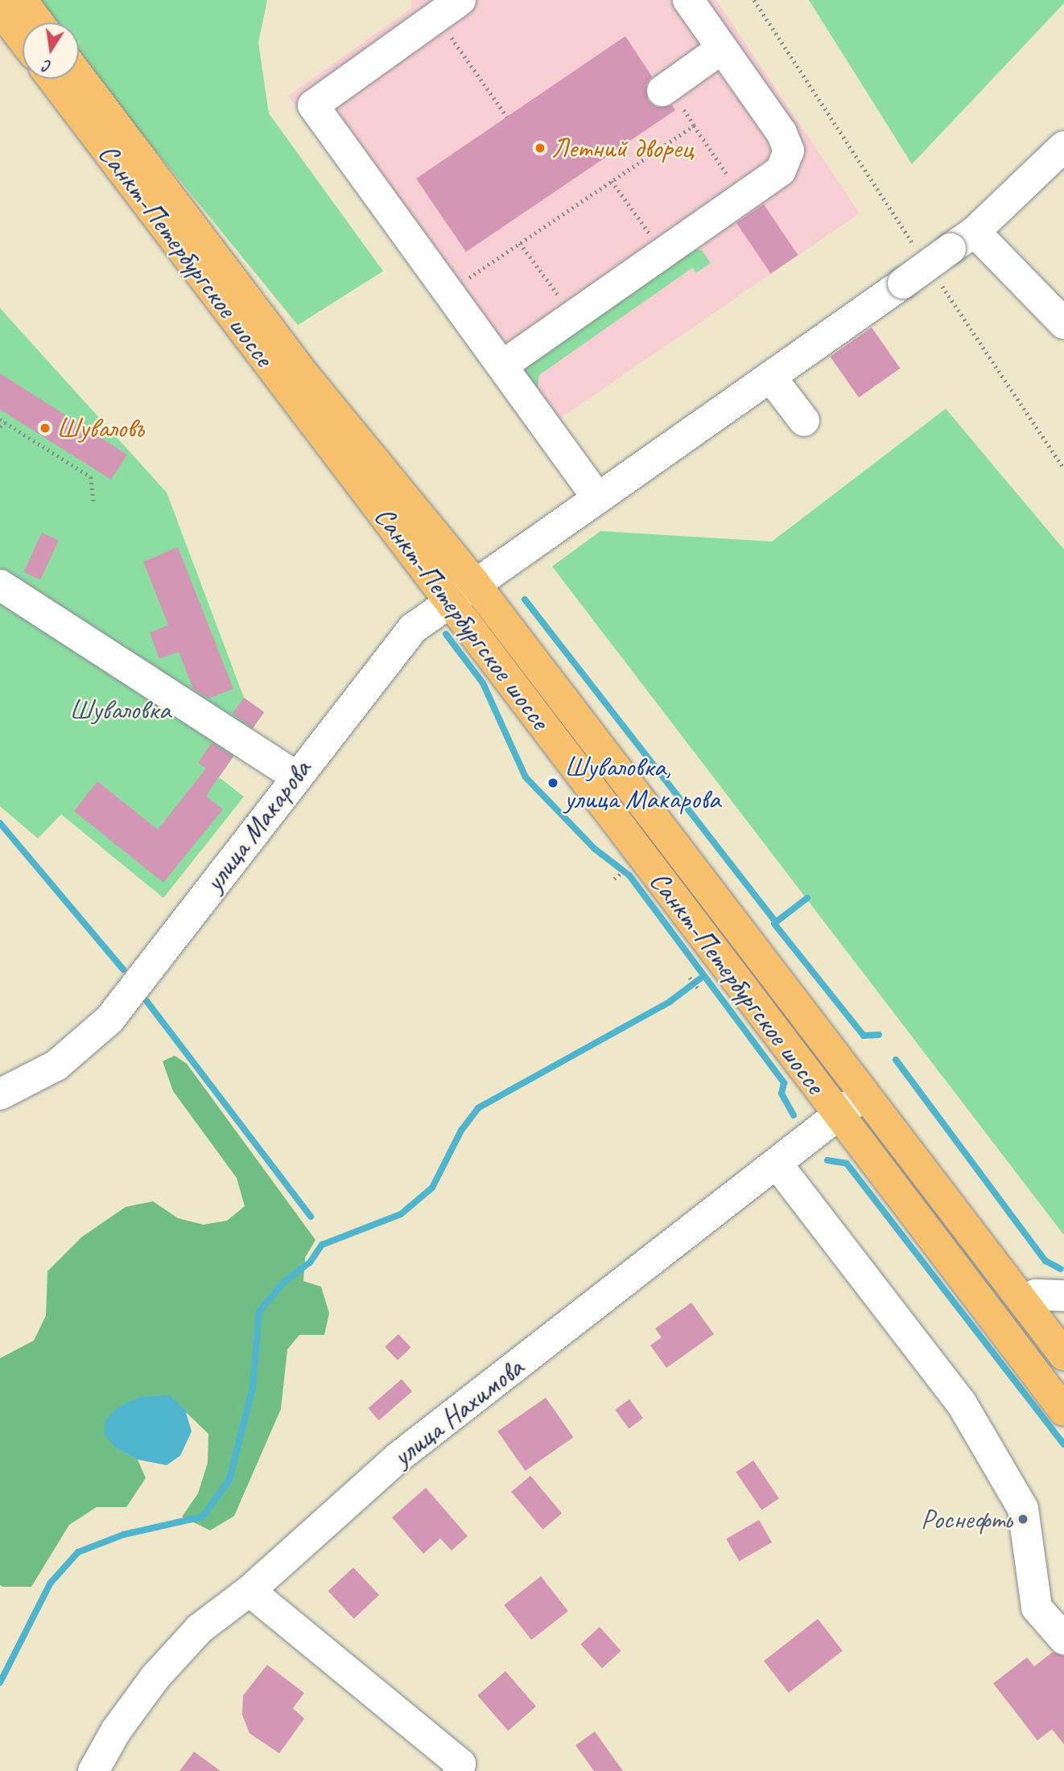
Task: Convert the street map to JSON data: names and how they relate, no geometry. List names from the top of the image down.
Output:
{
  "streets": {
    "main road": ["Санкт-Петербургское шоссе"],
    "street": ["улица Макарова", "улица Нахимова"]
  },
  "crossings": [
    ["Санкт-Петербургское шоссе", "улица Макарова"],
    ["Санкт-Петербургское шоссе", "улица Нахимова"]
  ],
  "parks": ["Шуваловка"],
  "places": [
    "Летний дворец",
    "Шуваловъ",
    "Шуваловка, улица Макарова",
    "Роснефть"
  ],
  "north": "bottom"
}
